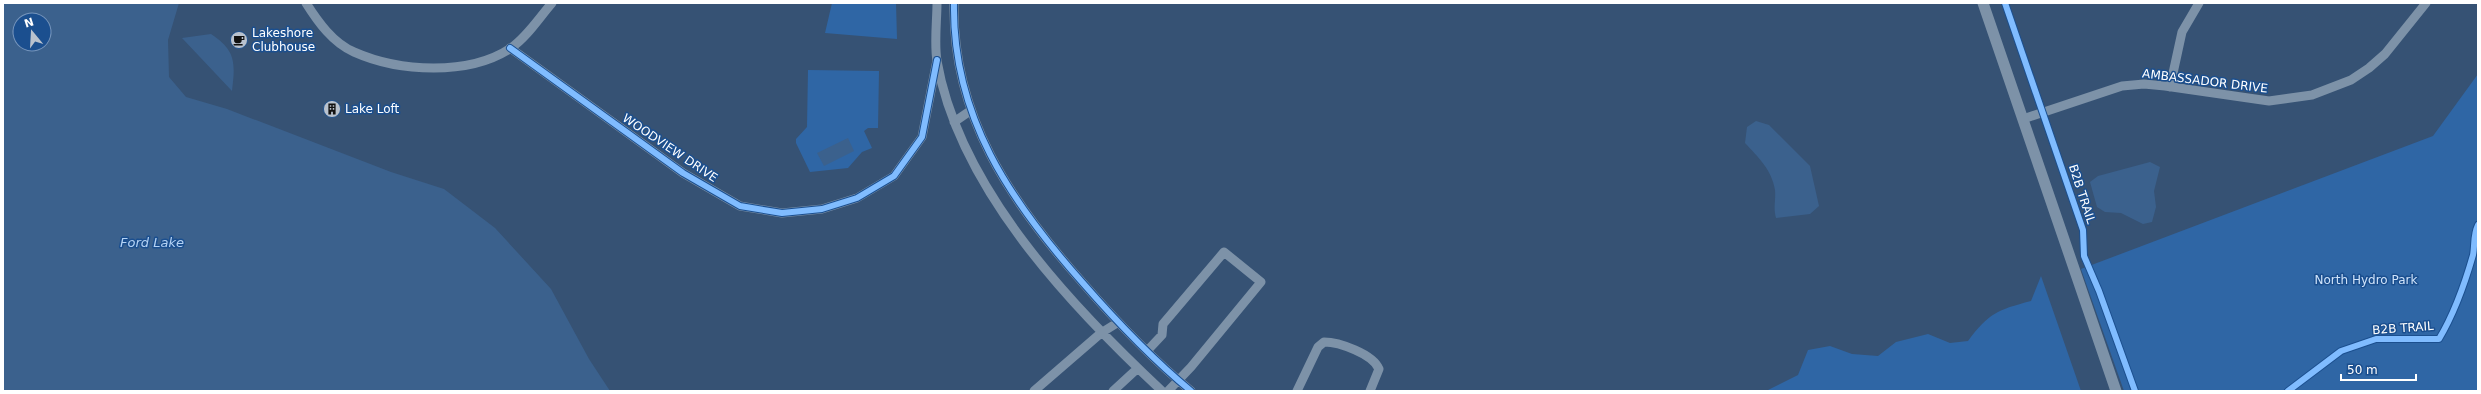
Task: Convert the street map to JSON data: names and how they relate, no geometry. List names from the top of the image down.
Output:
{
  "streets": {
    "street": ["AMBASSADOR DRIVE", "WOODVIEW DRIVE"],
    "cycle path": ["B2B TRAIL"]
  },
  "water": ["Ford Lake"],
  "parks": ["North Hydro Park"],
  "places": {
    "cafe": ["Lakeshore Clubhouse"],
    "building": ["Lake Loft"]
  },
  "scale_bar": "50 m",
  "north": "top"
}
